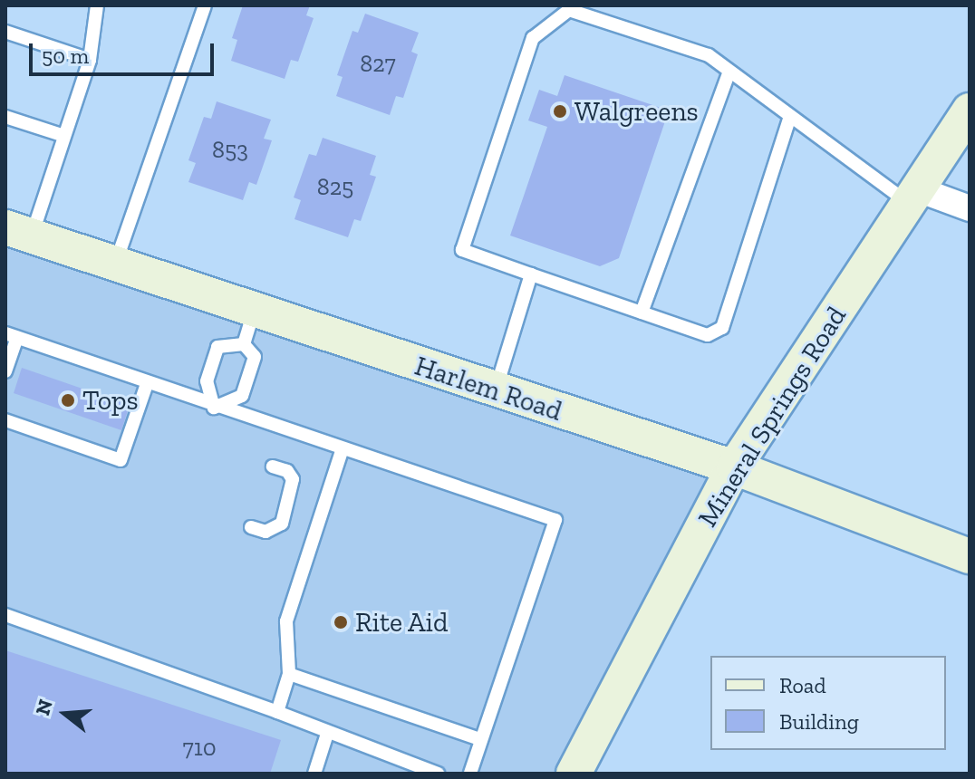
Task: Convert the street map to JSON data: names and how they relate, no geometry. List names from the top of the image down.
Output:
{
  "streets": {
    "main road": ["Harlem Road", "Mineral Springs Road"]
  },
  "crossings": [
    ["Harlem Road", "Mineral Springs Road"]
  ],
  "places": ["Walgreens", "Tops", "Rite Aid"],
  "house_numbers": [
    "827",
    "853",
    "825",
    "710"
  ],
  "legend": ["Road", "Building"],
  "scale_bar": "50 m",
  "north": "left"
}
